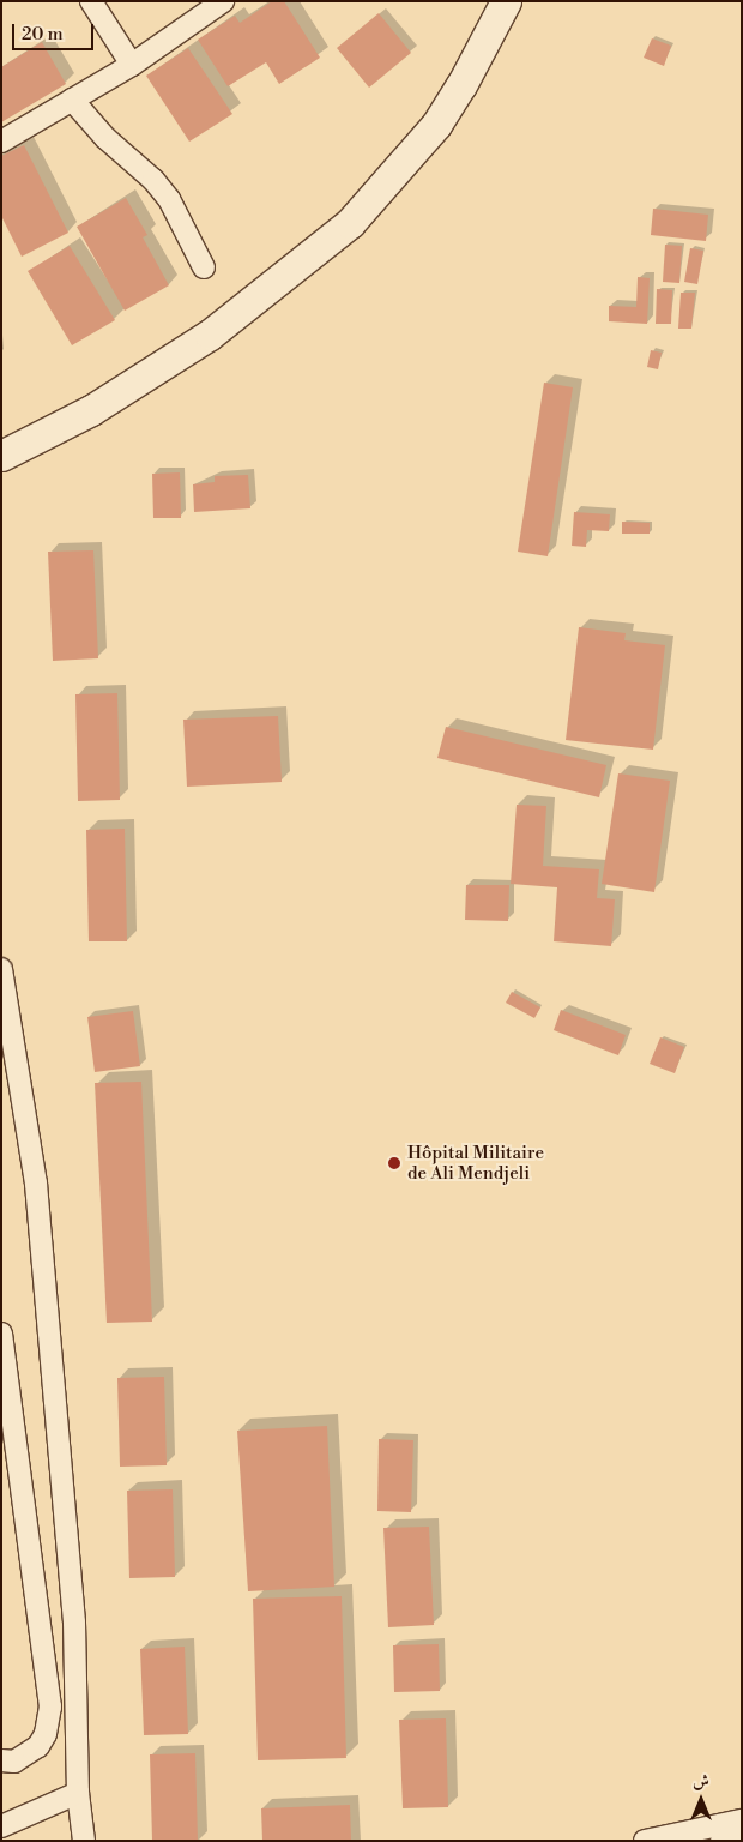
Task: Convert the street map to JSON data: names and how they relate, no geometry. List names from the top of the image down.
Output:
{
  "places": ["Hôpital Militaire de Ali Mendjeli"],
  "scale_bar": "20 m",
  "north": "top"
}
